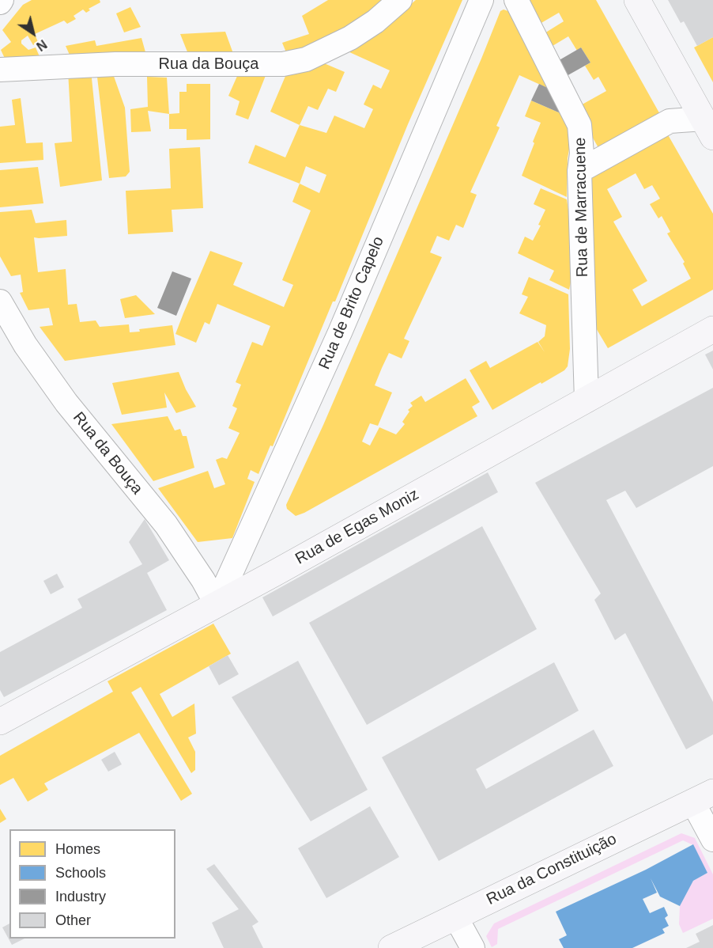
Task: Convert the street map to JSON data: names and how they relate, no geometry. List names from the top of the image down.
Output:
{
  "streets": {
    "main road": ["Rua de Egas Moniz", "Rua da Constituição"],
    "street": ["Rua da Bouça", "Rua de Marracuene", "Rua de Brito Capelo"]
  },
  "crossings": [
    ["Rua da Bouça", "Rua de Brito Capelo"],
    ["Rua da Bouça", "Rua de Egas Moniz"],
    ["Rua de Marracuene", "Rua de Egas Moniz"],
    ["Rua de Brito Capelo", "Rua de Egas Moniz"]
  ],
  "legend": [
    "Homes",
    "Schools",
    "Industry",
    "Other"
  ],
  "north": "bottom right"
}
